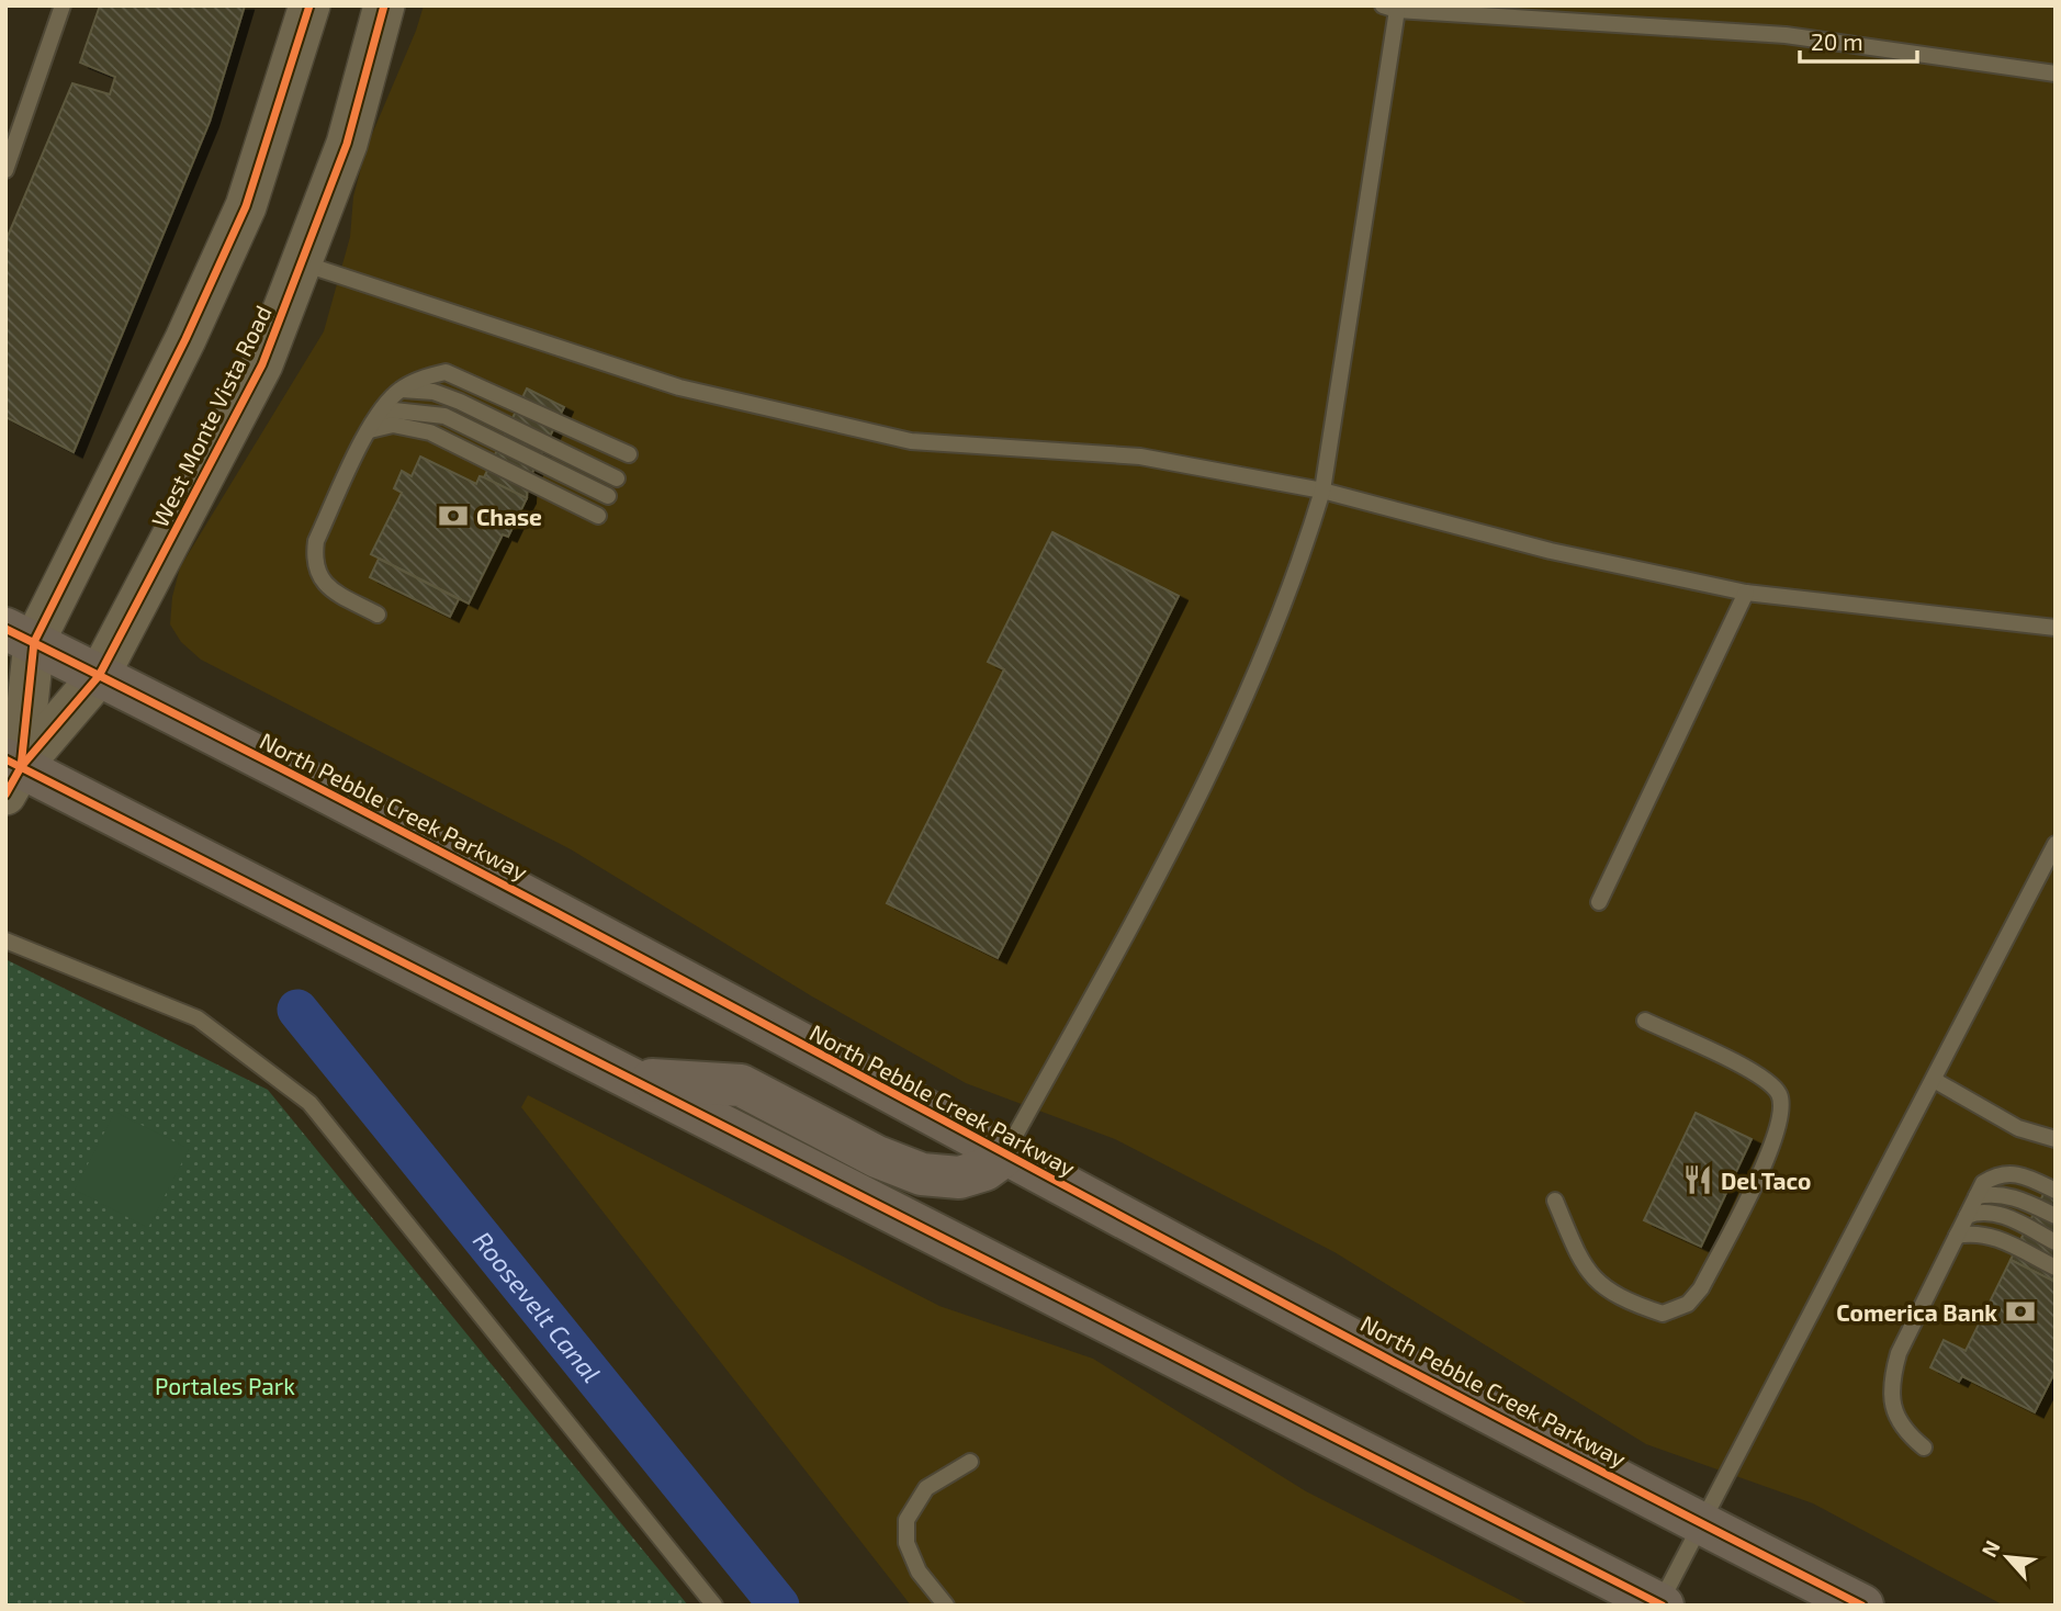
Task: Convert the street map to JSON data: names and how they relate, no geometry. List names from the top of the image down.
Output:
{
  "streets": {
    "main road": ["North Pebble Creek Parkway"],
    "street": ["West Monte Vista Road"]
  },
  "crossings": [
    ["West Monte Vista Road", "North Pebble Creek Parkway"]
  ],
  "water": ["Roosevelt Canal"],
  "parks": ["Portales Park"],
  "places": {
    "bank": ["Chase", "Comerica Bank"],
    "restaurant": ["Del Taco"]
  },
  "scale_bar": "20 m",
  "north": "top left"
}
